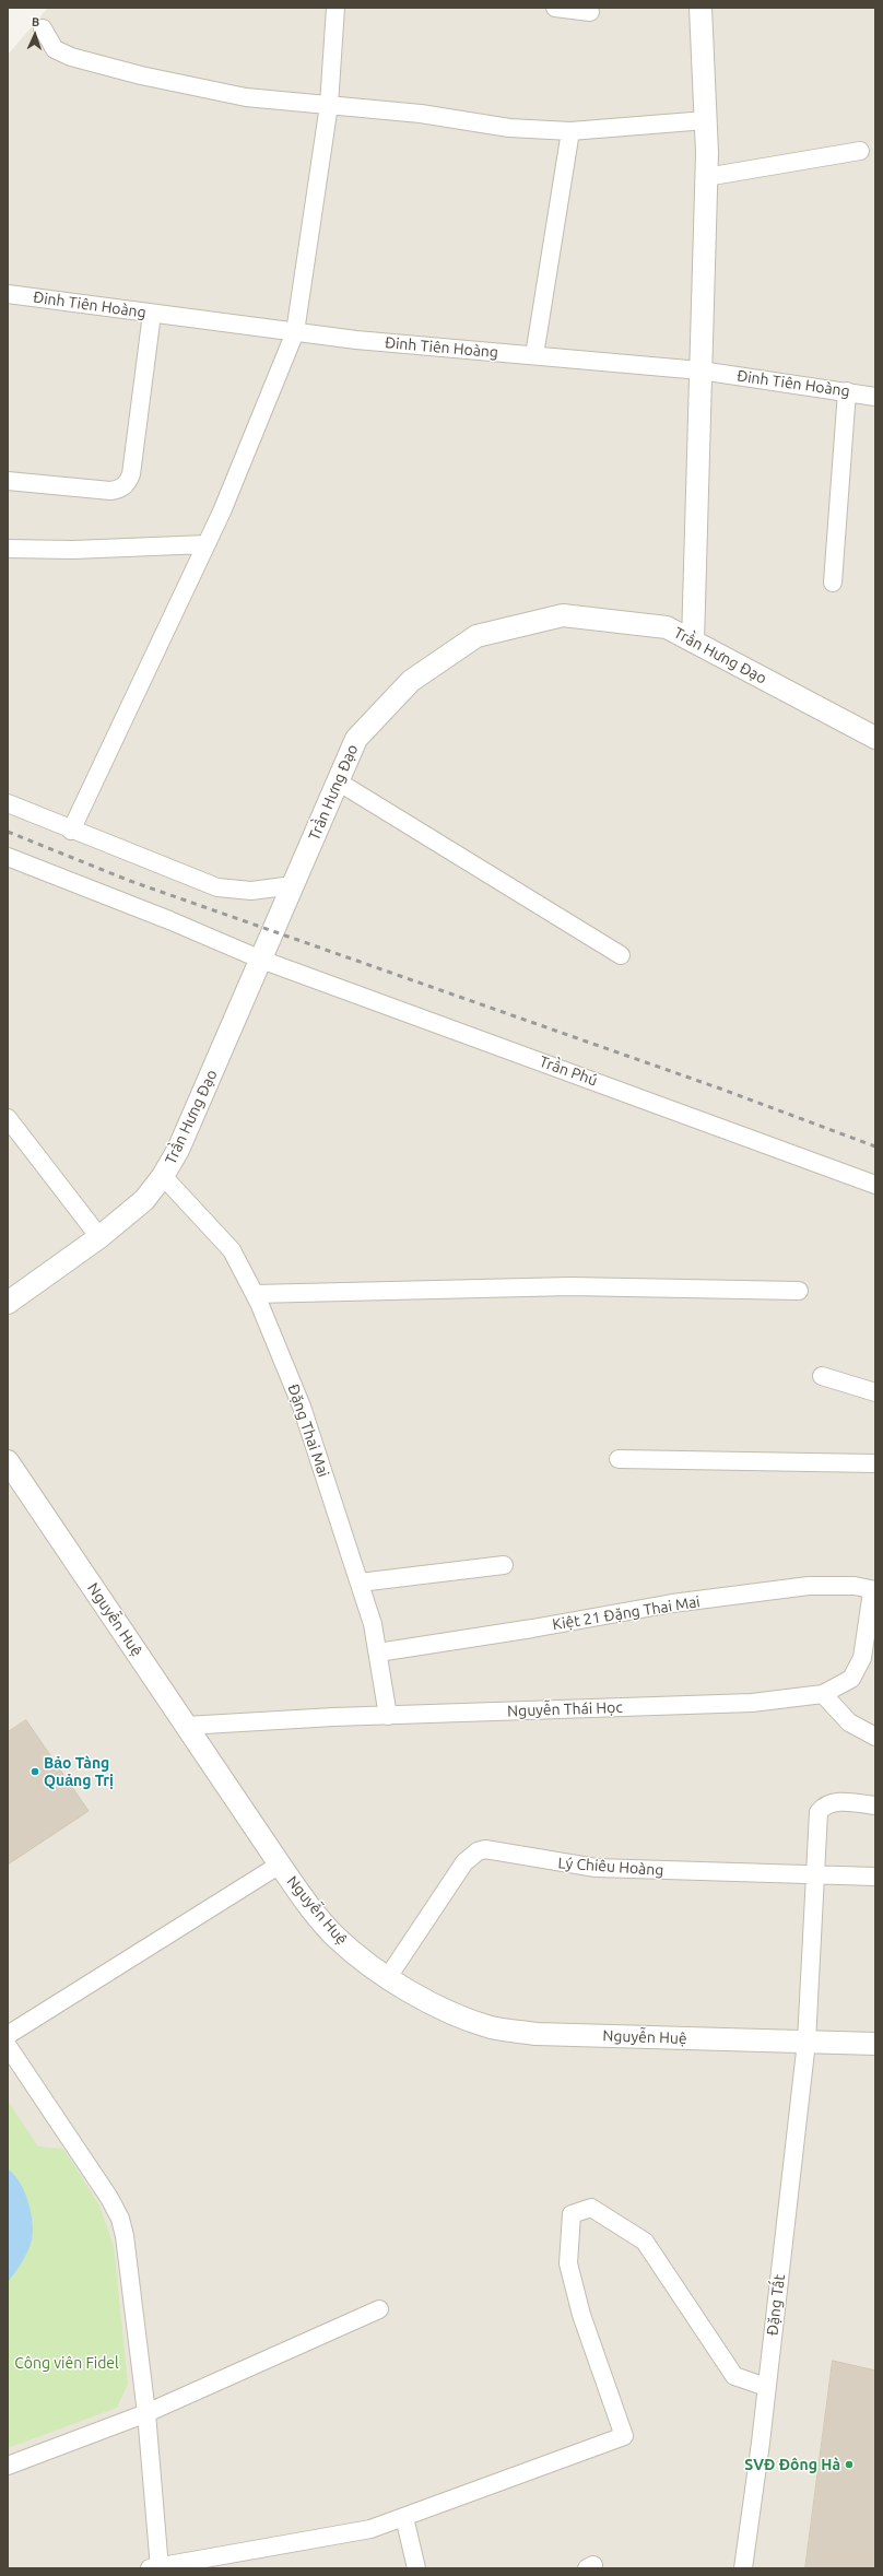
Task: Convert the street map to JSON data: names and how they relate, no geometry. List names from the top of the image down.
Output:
{
  "streets": {
    "street": [
      "Đinh Tiên Hoàng",
      "Trần Hưng Đạo",
      "Trần Phú",
      "Đặng Thai Mai",
      "Kiệt 21 Đặng Thai Mai",
      "Nguyễn Huệ",
      "Nguyễn Thái Học",
      "Lý Chiêu Hoàng",
      "Đặng Tất"
    ]
  },
  "crossings": [
    ["Trần Hưng Đạo", "Trần Phú"],
    ["Trần Hưng Đạo", "Đặng Thai Mai"],
    ["Đặng Thai Mai", "Kiệt 21 Đặng Thai Mai"],
    ["Đặng Thai Mai", "Nguyễn Thái Học"],
    ["Nguyễn Huệ", "Nguyễn Thái Học"],
    ["Nguyễn Huệ", "Lý Chiêu Hoàng"],
    ["Nguyễn Huệ", "Đặng Tất"],
    ["Lý Chiêu Hoàng", "Đặng Tất"]
  ],
  "parks": ["Công viên Fidel"],
  "places": ["Bảo Tàng Quảng Trị", "SVĐ Đông Hà"],
  "north": "top"
}
